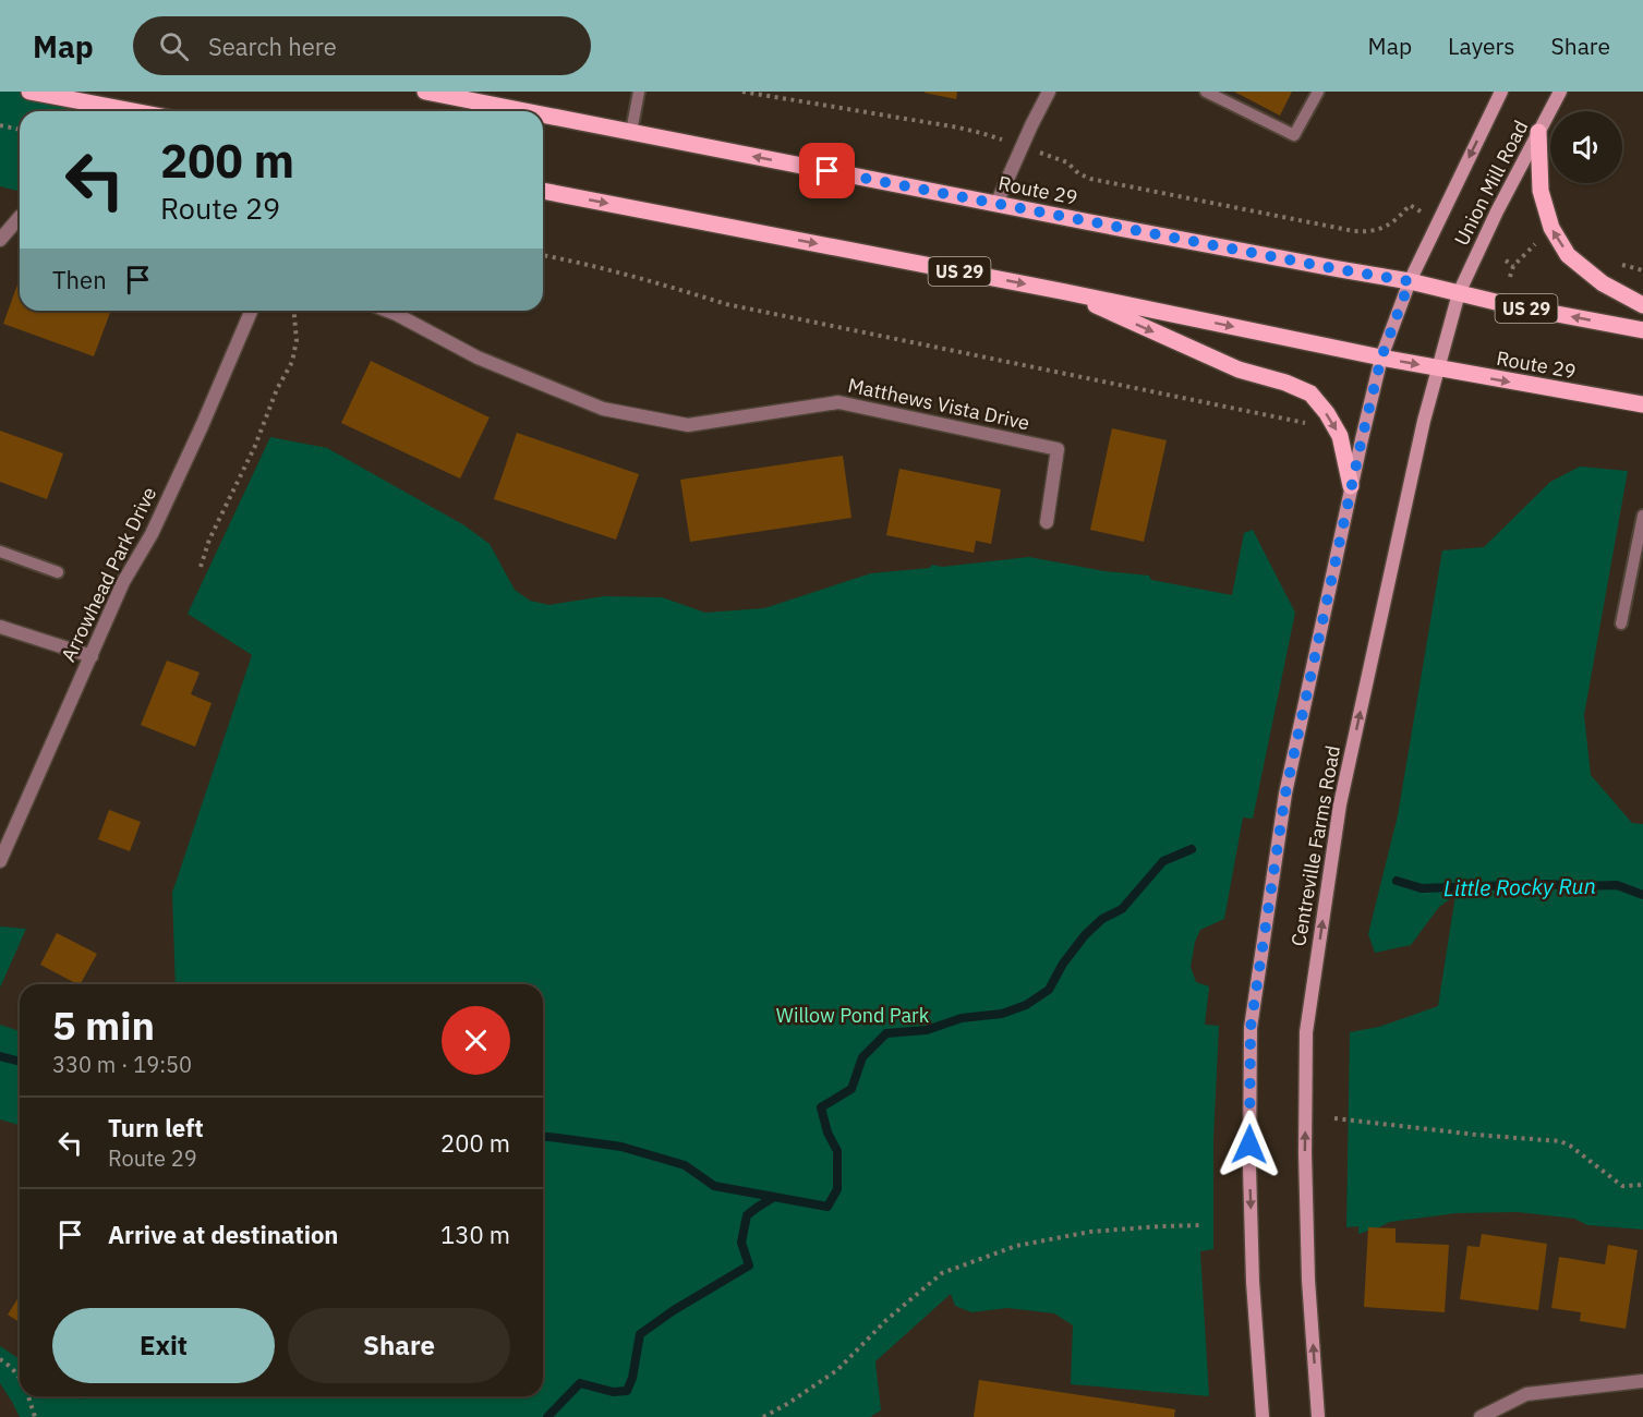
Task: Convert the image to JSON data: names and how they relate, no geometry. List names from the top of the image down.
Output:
{
  "streets": {
    "main road": ["Route 29", "US 29"],
    "street": [
      "Union Mill Road",
      "Matthews Vista Drive",
      "Arrowhead Park Drive",
      "Centreville Farms Road"
    ]
  },
  "crossings": [
    ["Union Mill Road", "Route 29"],
    ["Union Mill Road", "Centreville Farms Road"],
    ["Route 29", "Centreville Farms Road"]
  ],
  "water": ["Little Rocky Run"],
  "parks": ["Willow Pond Park"],
  "page": {
    "header": "Map",
    "search": "Search here",
    "nav": ["Map", "Layers", "Share"],
    "turn": ["200 m", "Route 29"],
    "then": "Then",
    "heading": ["5 min", "330 m · 19:50"],
    "list": [
      {
        "name": "Turn left",
        "note": "Route 29",
        "value": "200 m"
      },
      {
        "name": "Arrive at destination",
        "value": "130 m"
      }
    ],
    "buttons": ["Exit", "Share"]
  }
}
